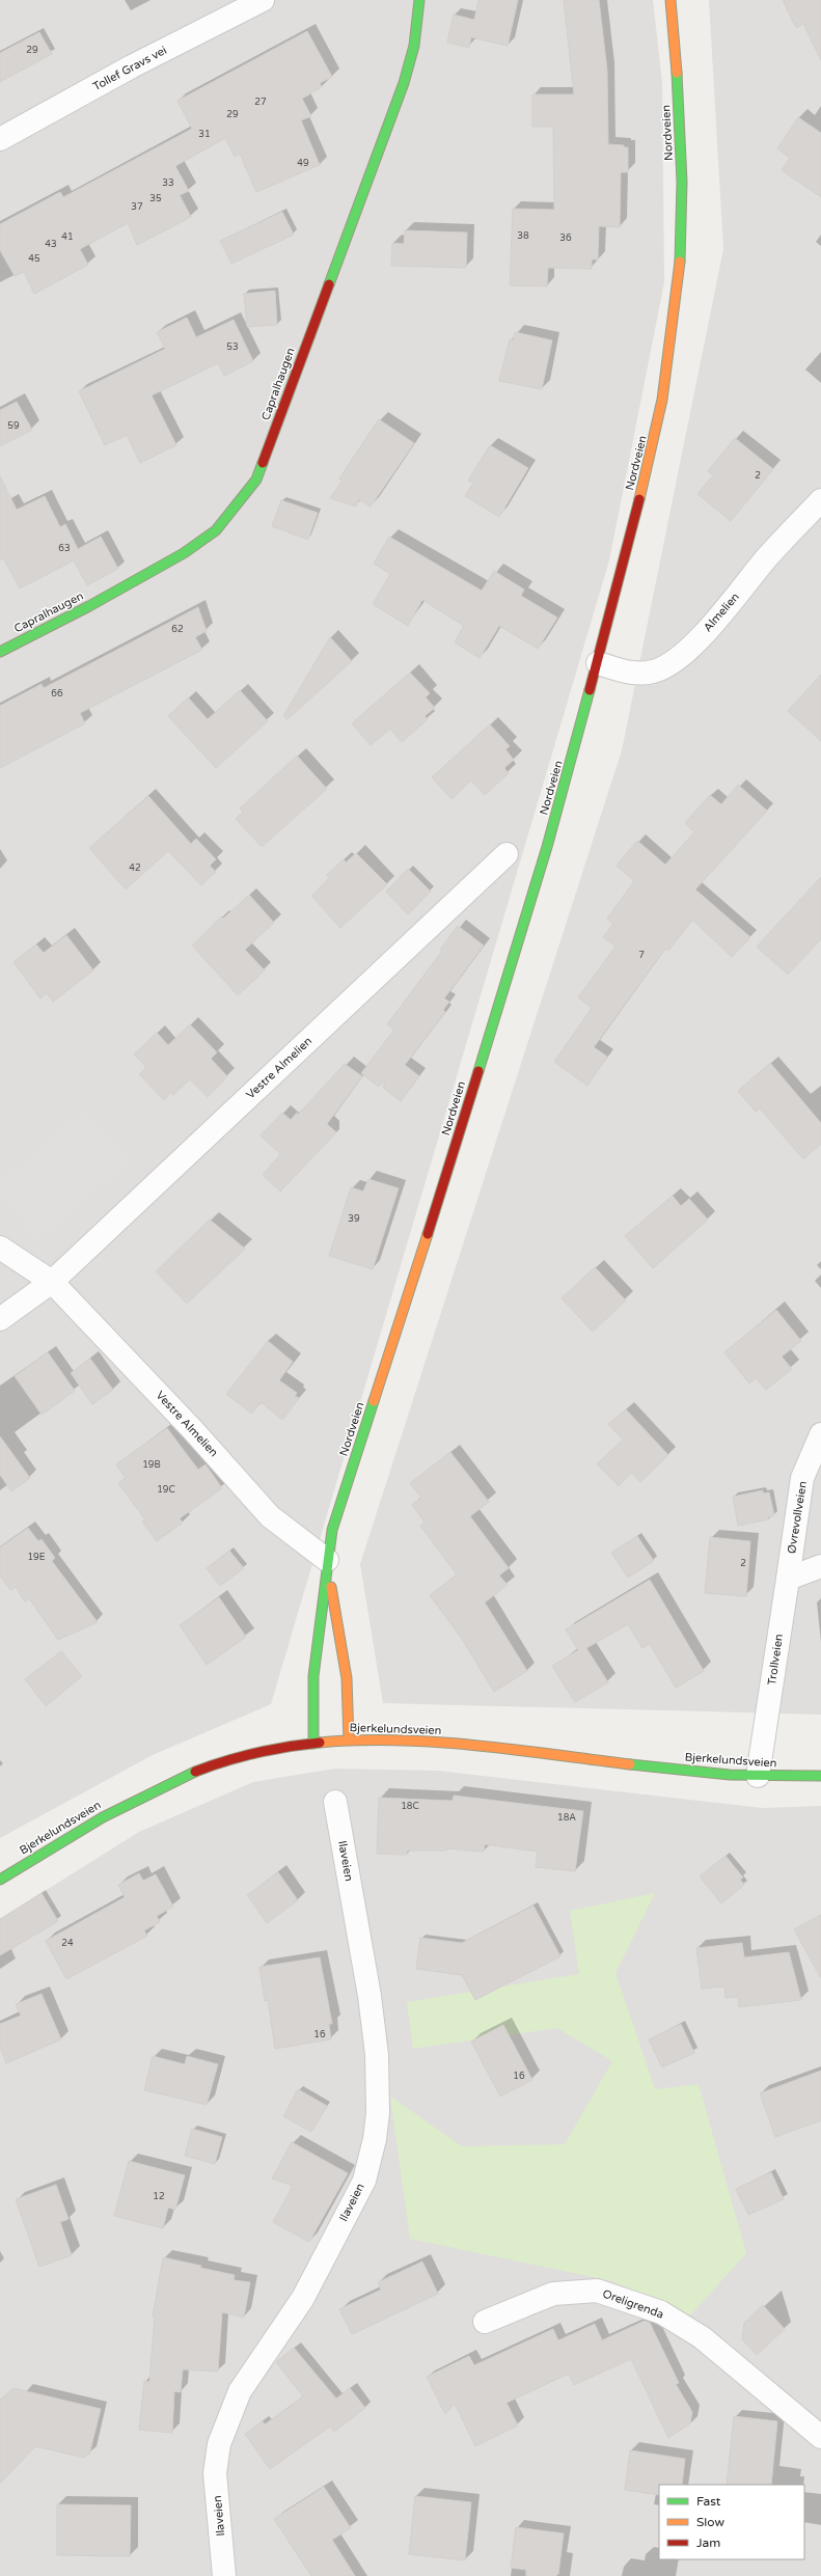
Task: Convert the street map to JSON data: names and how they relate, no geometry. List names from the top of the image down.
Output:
{
  "streets": {
    "main road": ["Nordveien", "Capralhaugen", "Bjerkelundsveien"],
    "street": [
      "Tollef Gravs vei",
      "Almelien",
      "Vestre Almelien",
      "Øvrevollveien",
      "Trollveien",
      "Ilaveien",
      "Oreligrenda"
    ]
  },
  "crossings": [
    ["Nordveien", "Almelien"],
    ["Nordveien", "Vestre Almelien"],
    ["Nordveien", "Bjerkelundsveien"],
    ["Øvrevollveien", "Trollveien"],
    ["Trollveien", "Bjerkelundsveien"]
  ],
  "house_numbers": [
    "29",
    "27",
    "29",
    "31",
    "49",
    "33",
    "35",
    "37",
    "38",
    "41",
    "36",
    "43",
    "45",
    "53",
    "59",
    "2",
    "63",
    "62",
    "66",
    "42",
    "7",
    "39",
    "19B",
    "19C",
    "19E",
    "2",
    "18C",
    "18A",
    "24",
    "16",
    "16",
    "12"
  ],
  "legend": ["Fast", "Slow", "Jam"]
}
